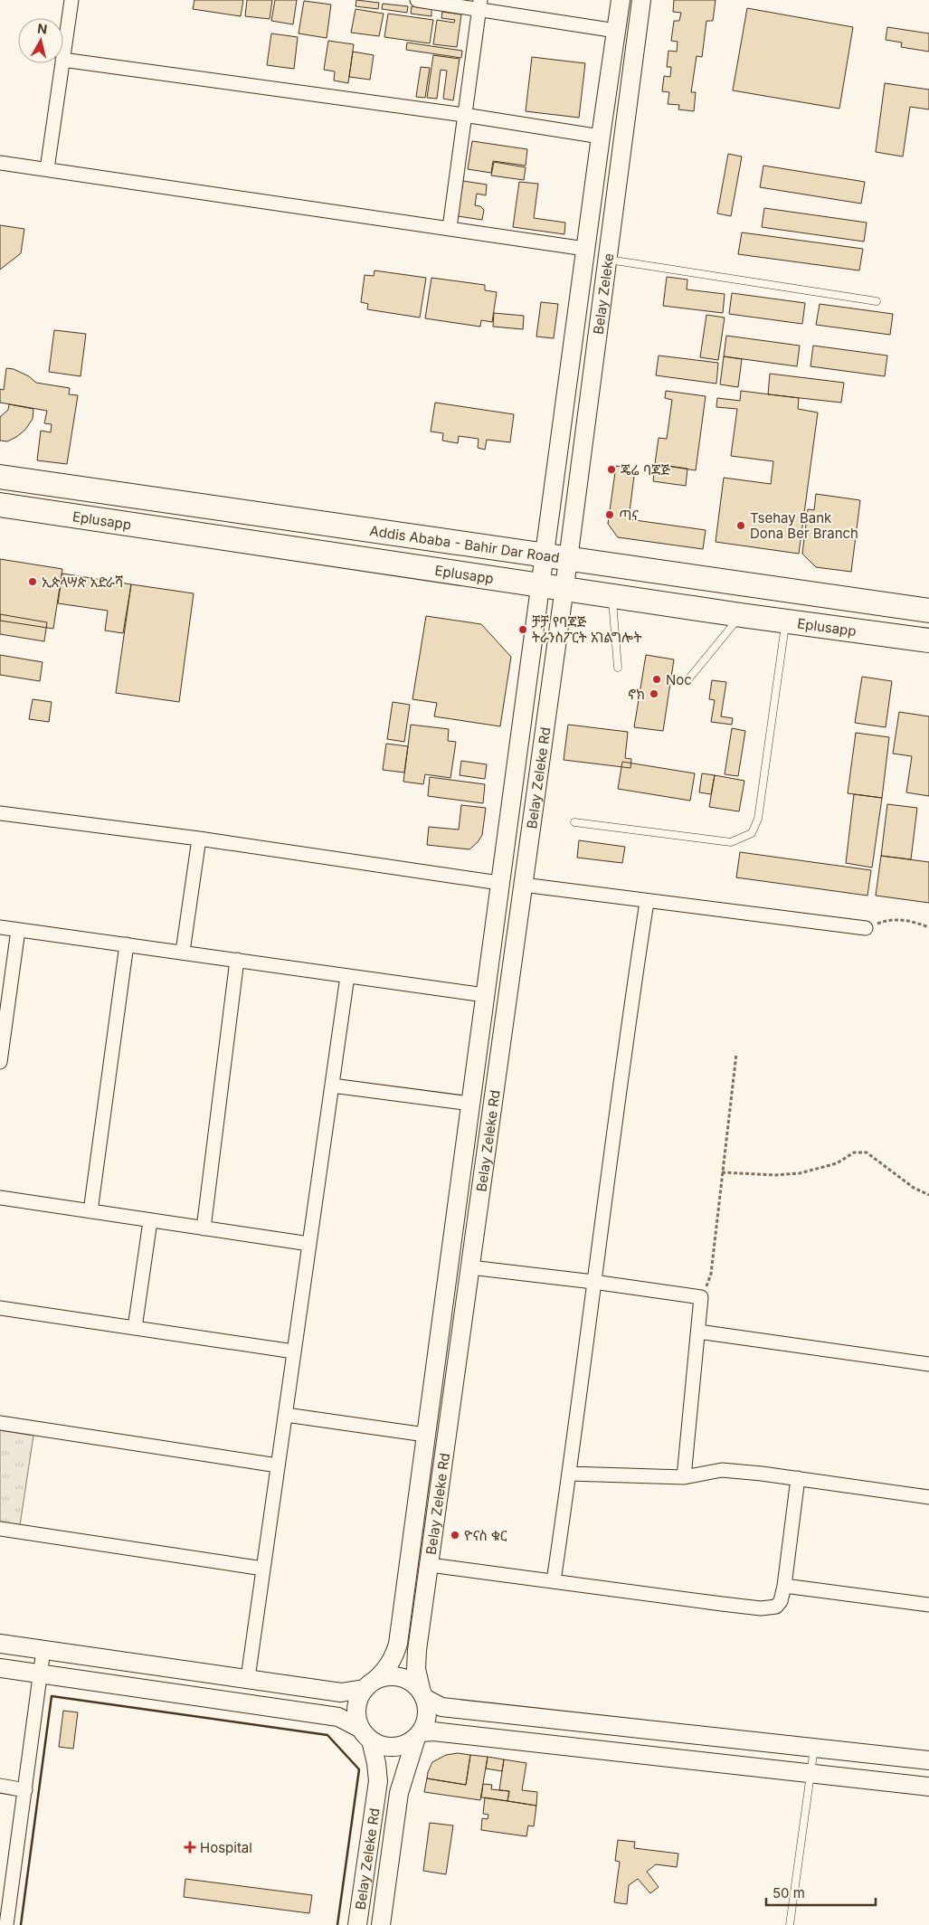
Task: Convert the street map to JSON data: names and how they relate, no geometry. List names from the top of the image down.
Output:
{
  "streets": {
    "highway": ["Eplusapp", "Addis Ababa - Bahir Dar Road"],
    "street": ["Belay Zeleke", "Belay Zeleke Rd"]
  },
  "crossings": [
    ["Belay Zeleke", "Eplusapp"],
    ["Belay Zeleke", "Addis Ababa - Bahir Dar Road"],
    ["Belay Zeleke", "Belay Zeleke Rd"],
    ["Eplusapp", "Belay Zeleke Rd"]
  ],
  "places": {
    "other": [
      "ጄሬ ባጃጅ",
      "ጣና",
      "Tsehay Bank Dona Ber Branch",
      "ኢጵላሣጵ አድራሻ",
      "ቻቻ የባጃጅ ትራንስፖርት አገልግሎት",
      "Noc",
      "ኖክ",
      "ዮናስ ቁር"
    ],
    "health": ["Hospital"]
  },
  "scale_bar": "50 m",
  "north": "top"
}
